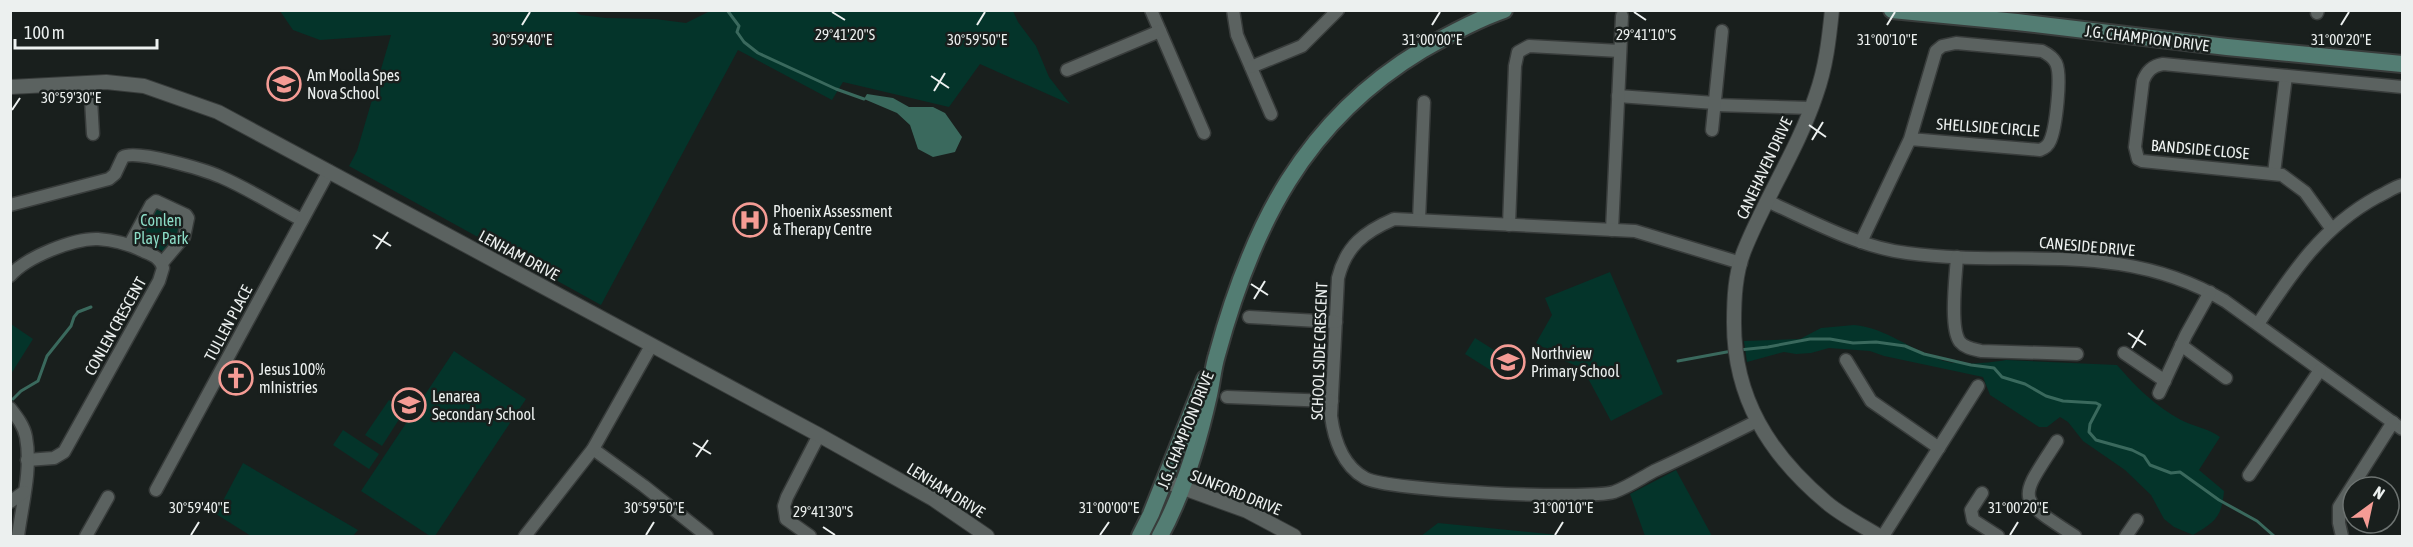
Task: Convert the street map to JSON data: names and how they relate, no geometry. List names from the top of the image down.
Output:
{
  "streets": {
    "main road": ["J.G. CHAMPION DRIVE"],
    "street": [
      "SHELLSIDE CIRCLE",
      "BANDSIDE CLOSE",
      "CANEHAVEN DRIVE",
      "CANESIDE DRIVE",
      "LENHAM DRIVE",
      "TULLEN PLACE",
      "CONLEN CRESCENT",
      "SCHOOL SIDE CRESCENT",
      "SUNFORD DRIVE"
    ]
  },
  "crossings": [
    ["J.G. CHAMPION DRIVE", "SUNFORD DRIVE"],
    ["SHELLSIDE CIRCLE", "CANESIDE DRIVE"],
    ["CANEHAVEN DRIVE", "CANESIDE DRIVE"],
    ["CANEHAVEN DRIVE", "SCHOOL SIDE CRESCENT"],
    ["LENHAM DRIVE", "TULLEN PLACE"]
  ],
  "parks": ["Conlen Play Park"],
  "places": {
    "school or university": ["Am Moolla Spes Nova School", "Northview Primary School", "Lenarea Secondary School"],
    "hospital": ["Phoenix Assessment & Therapy Centre"],
    "church": ["Jesus 100% mInistries"]
  },
  "scale_bar": "100 m",
  "north": "top right",
  "coordinates": [
    "29°41'10\"S",
    "29°41'20\"S",
    "30°59'40\"E",
    "30°59'50\"E",
    "31°00'20\"E",
    "31°00'00\"E",
    "31°00'10\"E",
    "30°59'30\"E",
    "29°41'30\"S"
  ]
}
